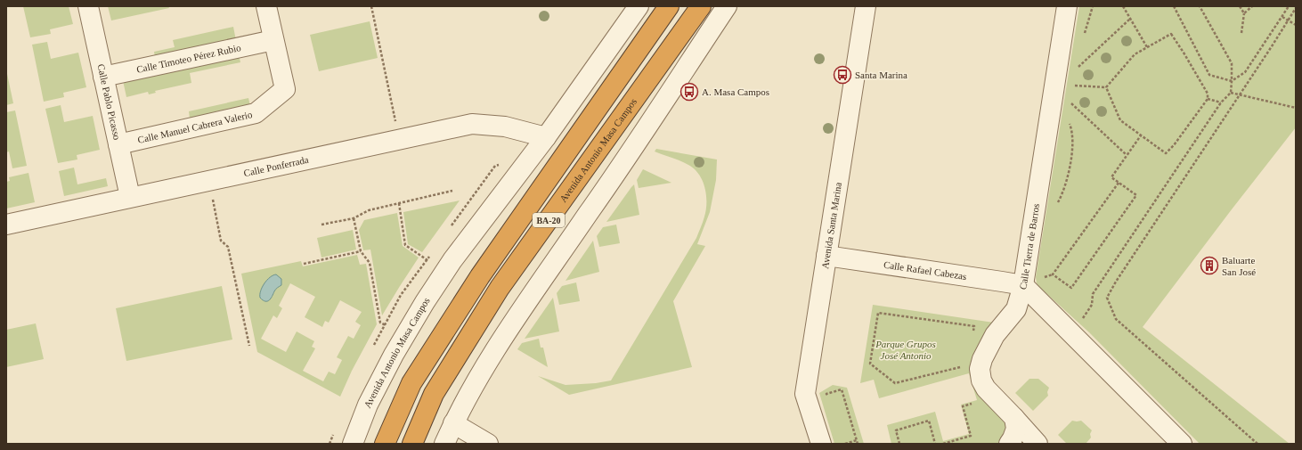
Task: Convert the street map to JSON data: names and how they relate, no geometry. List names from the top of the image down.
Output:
{
  "streets": {
    "highway": ["Avenida Antonio Masa Campos", "BA-20"],
    "street": [
      "Calle Timoteo Pérez Rubio",
      "Calle Pablo Picasso",
      "Calle Manuel Cabrera Valerio",
      "Calle Ponferrada",
      "Avenida Santa Marina",
      "Calle Tierra de Barros",
      "Calle Rafael Cabezas"
    ]
  },
  "crossings": [
    ["Calle Timoteo Pérez Rubio", "Calle Pablo Picasso"],
    ["Calle Timoteo Pérez Rubio", "Calle Manuel Cabrera Valerio"],
    ["Calle Pablo Picasso", "Calle Manuel Cabrera Valerio"],
    ["Calle Pablo Picasso", "Calle Ponferrada"],
    ["Avenida Antonio Masa Campos", "Calle Ponferrada"],
    ["Avenida Santa Marina", "Calle Rafael Cabezas"],
    ["Calle Tierra de Barros", "Calle Rafael Cabezas"]
  ],
  "parks": ["Parque Grupos José Antonio"],
  "places": {
    "bus stop": ["Santa Marina", "A. Masa Campos"],
    "building": ["Baluarte San José"]
  }
}
